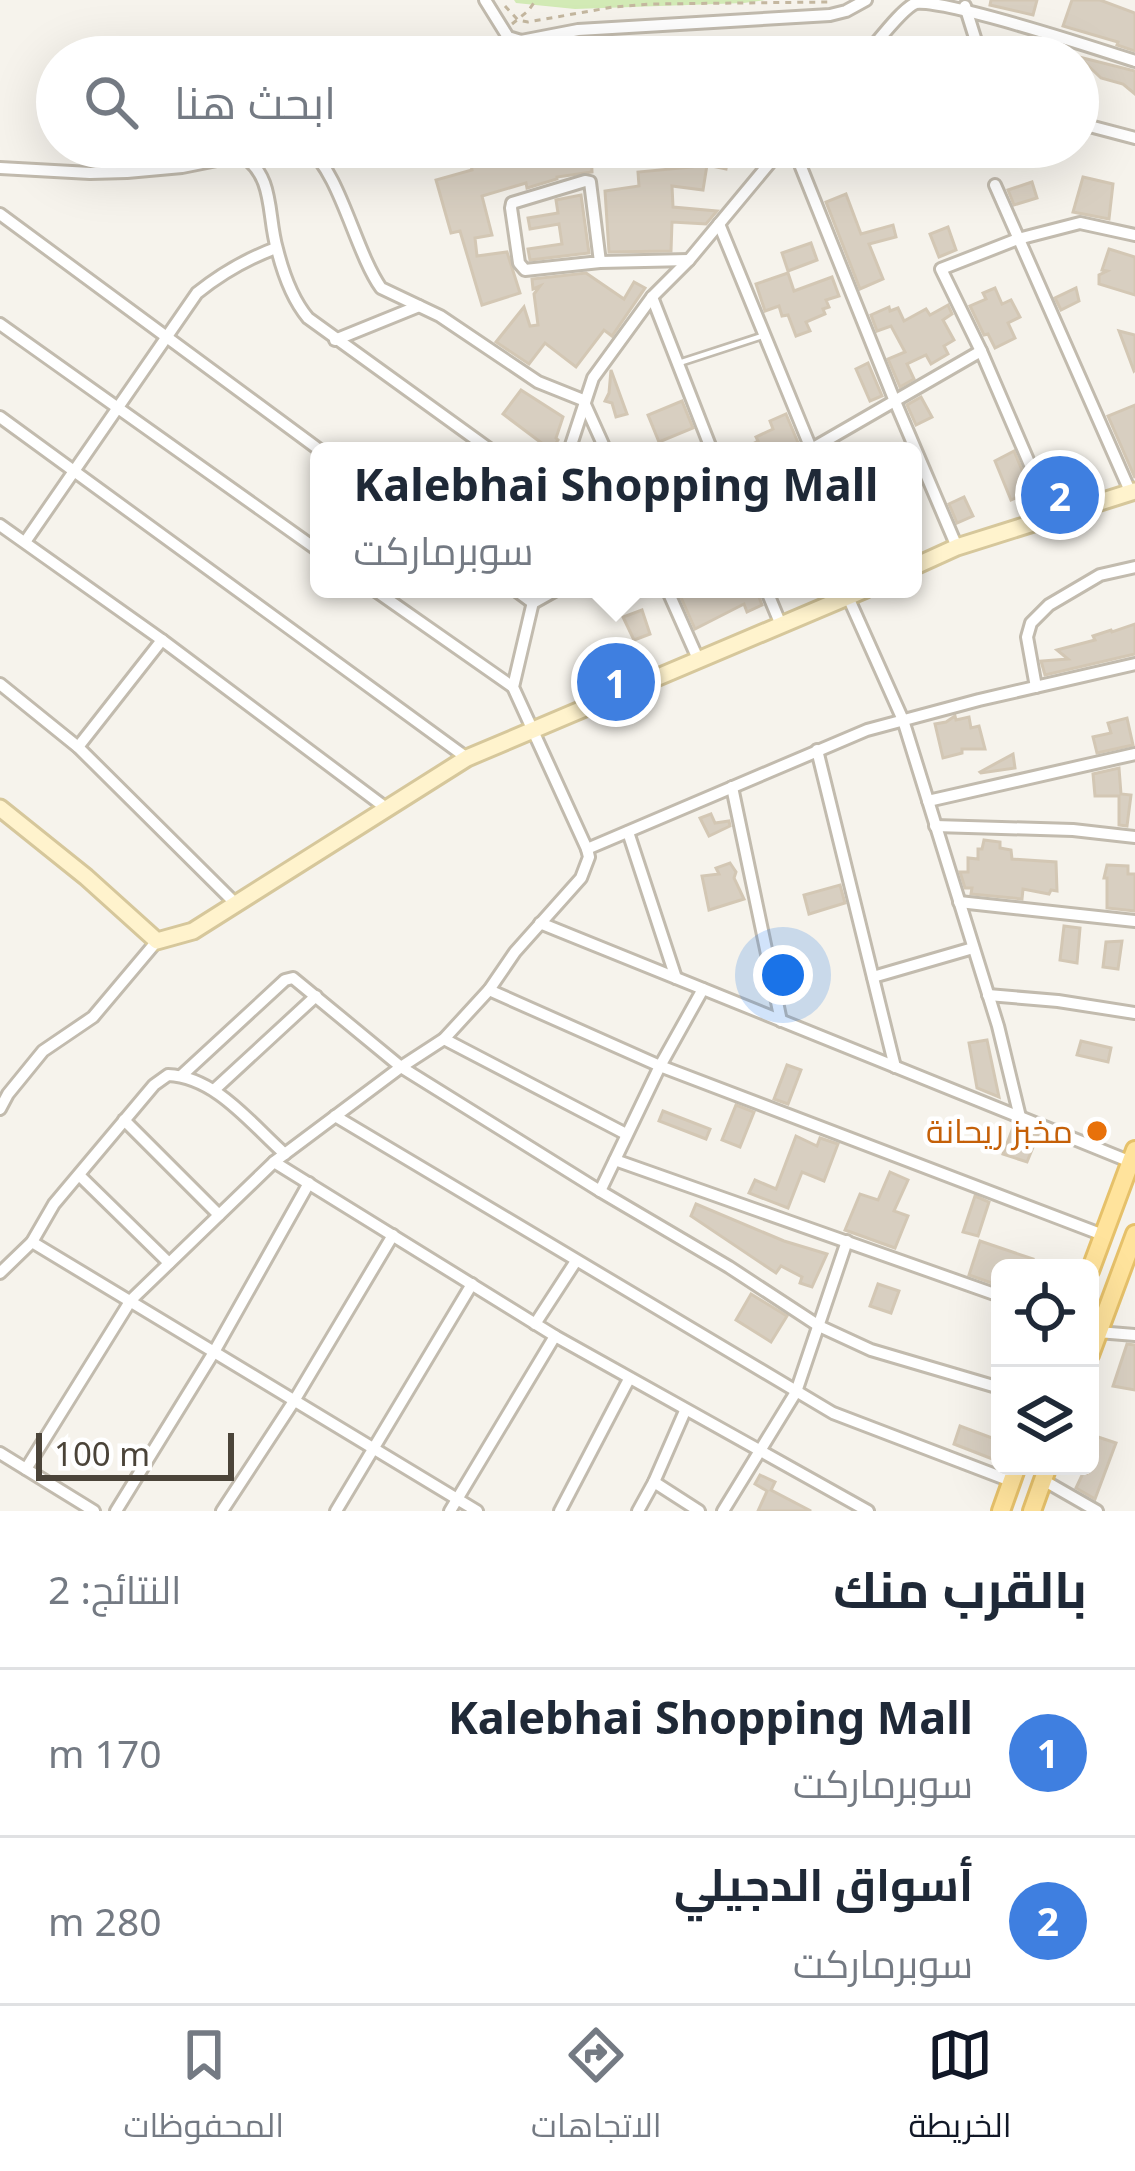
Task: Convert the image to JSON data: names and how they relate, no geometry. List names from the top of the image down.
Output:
{
  "places": ["مخبز ريحانة"],
  "scale_bar": "100 m",
  "page": {
    "search": "ابحث هنا",
    "popup": ["Kalebhai Shopping Mall", "سوبرماركت"],
    "pins": ["2", "1"],
    "scale": "100 m",
    "heading": ["بالقرب منك", "النتائج: 2"],
    "list": [
      {
        "mark": "1",
        "name": "Kalebhai Shopping Mall",
        "note": "سوبرماركت",
        "value": "170 m"
      },
      {
        "mark": "2",
        "name": "أسواق الدجيلي",
        "note": "سوبرماركت",
        "value": "280 m"
      }
    ],
    "nav": ["الخريطة", "الاتجاهات", "المحفوظات"]
  }
}
